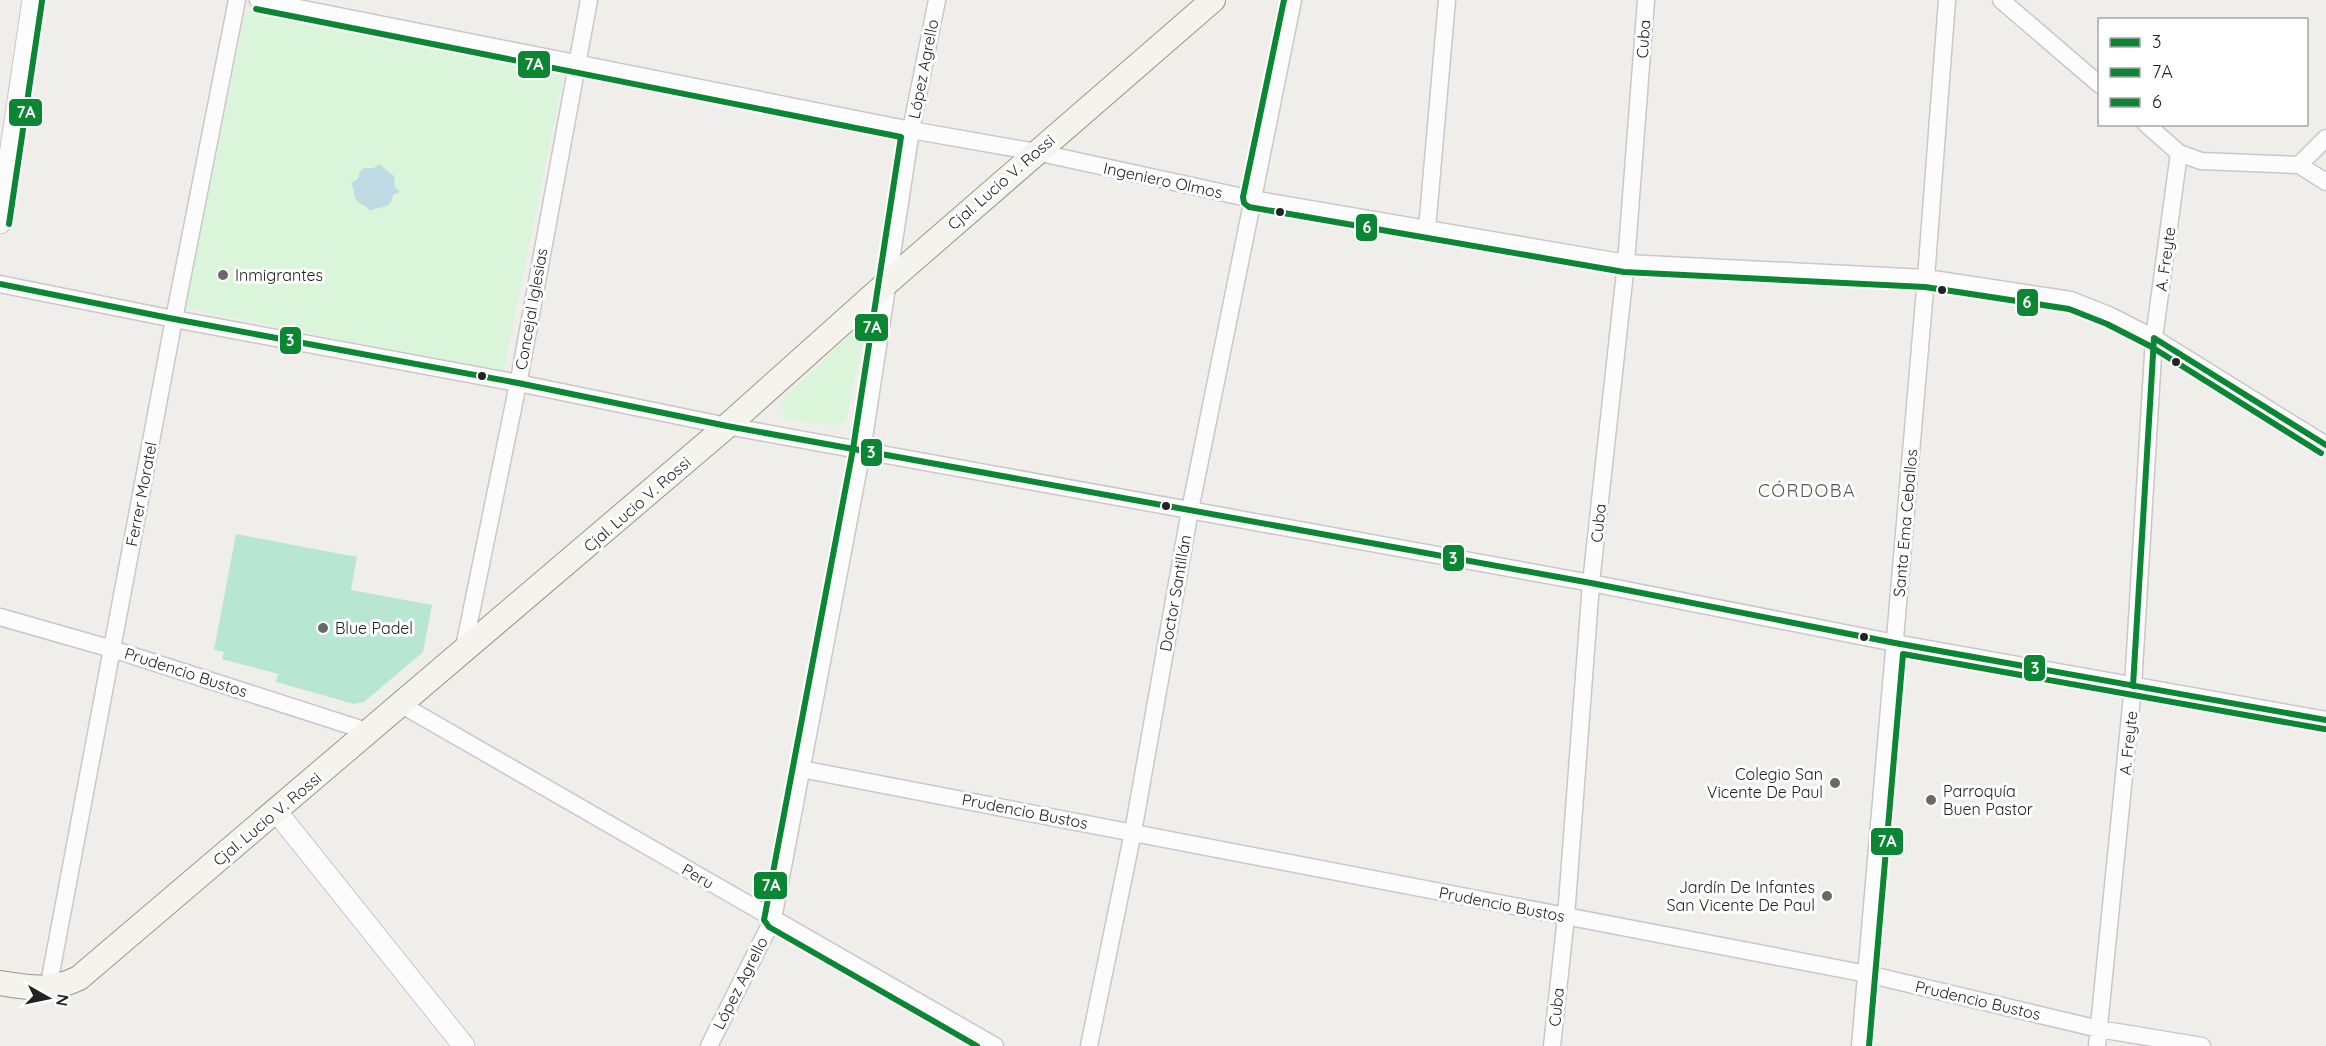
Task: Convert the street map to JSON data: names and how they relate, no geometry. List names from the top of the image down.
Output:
{
  "streets": {
    "main road": ["Cjal. Lucio V. Rossi"],
    "street": [
      "Cuba",
      "López Agrello",
      "Ingeniero Olmos",
      "A. Freyte",
      "Concejal Iglesias",
      "Ferrer Moratel",
      "Santa Ema Ceballos",
      "Doctor Santillán",
      "Prudencio Bustos",
      "Peru"
    ]
  },
  "crossings": [
    ["Cuba", "Ingeniero Olmos"],
    ["Cuba", "Prudencio Bustos"],
    ["López Agrello", "Ingeniero Olmos"],
    ["López Agrello", "Cjal. Lucio V. Rossi"],
    ["López Agrello", "Prudencio Bustos"],
    ["López Agrello", "Peru"],
    ["Ingeniero Olmos", "Cjal. Lucio V. Rossi"],
    ["Ingeniero Olmos", "A. Freyte"],
    ["Ingeniero Olmos", "Concejal Iglesias"],
    ["Ingeniero Olmos", "Santa Ema Ceballos"],
    ["Ingeniero Olmos", "Doctor Santillán"],
    ["Cjal. Lucio V. Rossi", "Concejal Iglesias"],
    ["Cjal. Lucio V. Rossi", "Ferrer Moratel"],
    ["Cjal. Lucio V. Rossi", "Prudencio Bustos"],
    ["Cjal. Lucio V. Rossi", "Peru"],
    ["A. Freyte", "Prudencio Bustos"],
    ["Ferrer Moratel", "Prudencio Bustos"],
    ["Santa Ema Ceballos", "Prudencio Bustos"],
    ["Doctor Santillán", "Prudencio Bustos"]
  ],
  "districts": ["CÓRDOBA"],
  "places": [
    "Inmigrantes",
    "Blue Padel",
    "Colegio San Vicente De Paul",
    "Parroquía Buen Pastor",
    "Jardín De Infantes San Vicente De Paul"
  ],
  "lines": ["transit line 6", "transit line 7A", "transit line 3"],
  "legend": ["3", "7A", "6"],
  "north": "right"
}
